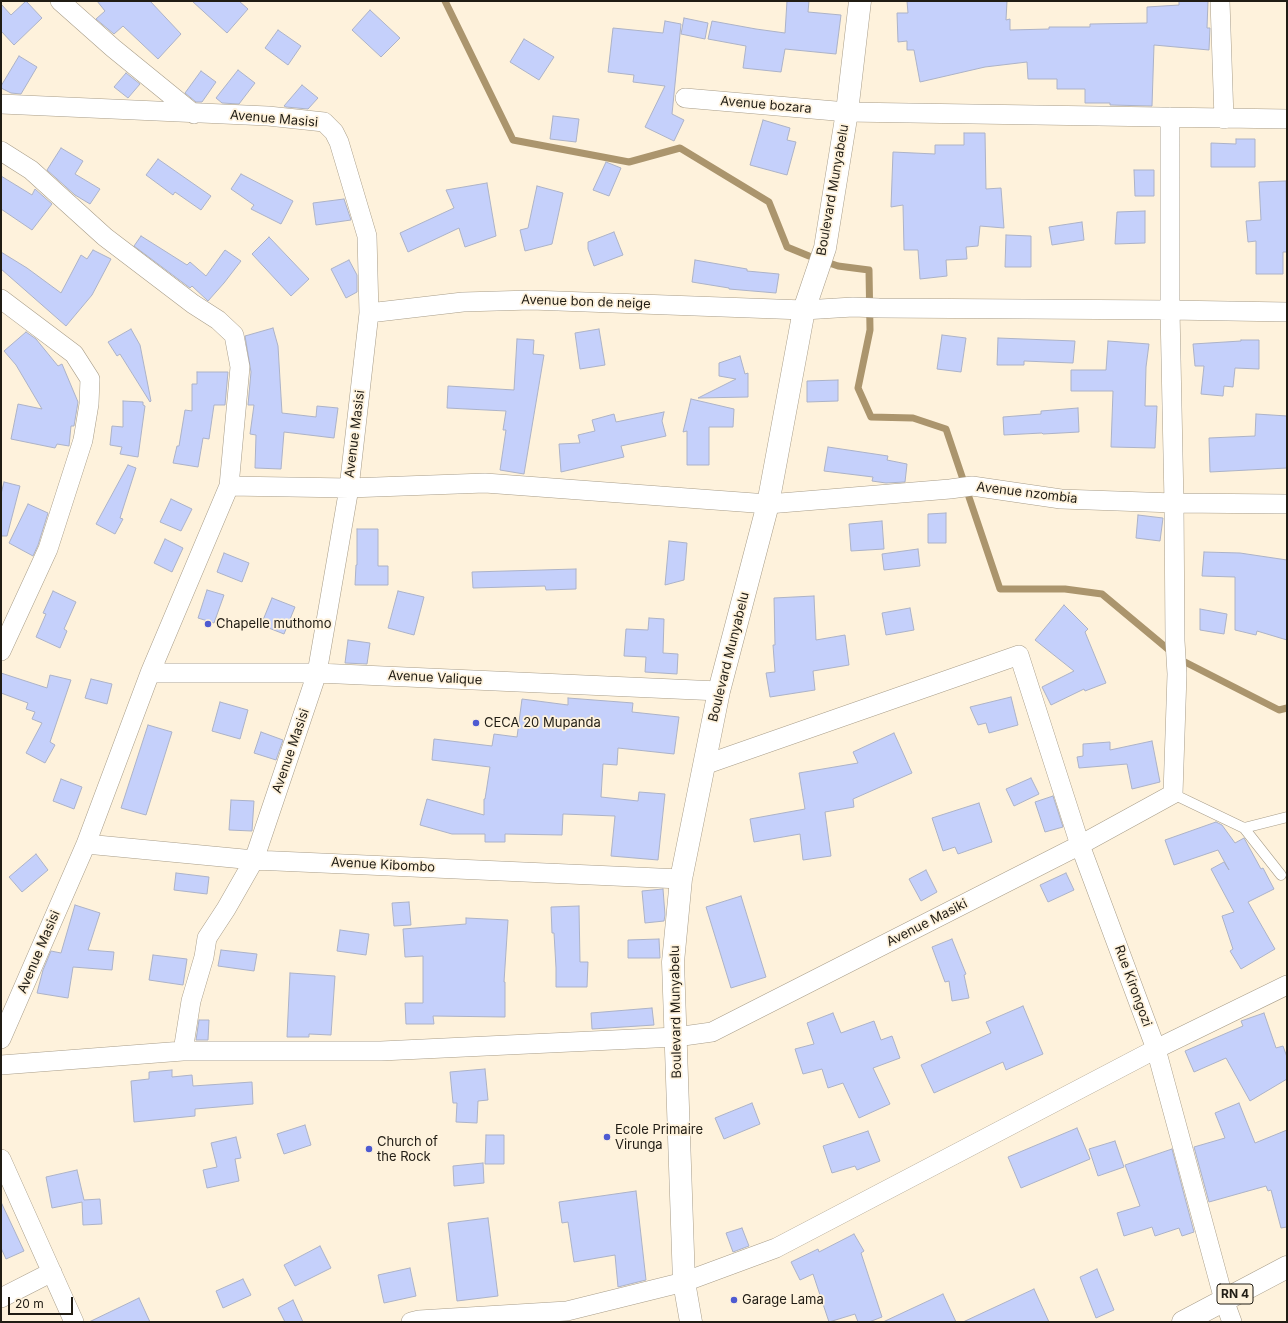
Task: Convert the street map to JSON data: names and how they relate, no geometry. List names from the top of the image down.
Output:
{
  "streets": {
    "main road": ["Boulevard Munyabelu", "RN 4"],
    "street": [
      "Avenue bozara",
      "Avenue Masisi",
      "Avenue bon de neige",
      "Avenue nzombia",
      "Avenue Valique",
      "Avenue Kibombo",
      "Avenue Masiki",
      "Rue Kirongozi"
    ]
  },
  "crossings": [
    ["Avenue bozara", "Boulevard Munyabelu"],
    ["Avenue Masisi", "Avenue bon de neige"],
    ["Avenue Masisi", "Avenue nzombia"],
    ["Avenue Masisi", "Avenue Valique"],
    ["Avenue Masisi", "Avenue Kibombo"],
    ["Avenue Masisi", "Avenue Masiki"],
    ["Boulevard Munyabelu", "Avenue bon de neige"],
    ["Boulevard Munyabelu", "Avenue nzombia"],
    ["Boulevard Munyabelu", "Avenue Valique"],
    ["Boulevard Munyabelu", "Avenue Kibombo"],
    ["Boulevard Munyabelu", "Avenue Masiki"],
    ["Boulevard Munyabelu", "Rue Kirongozi"],
    ["Avenue Masiki", "Rue Kirongozi"],
    ["Rue Kirongozi", "RN 4"]
  ],
  "places": [
    "Chapelle muthomo",
    "CECA 20 Mupanda",
    "Ecole Primaire Virunga",
    "Church of the Rock",
    "Garage Lama"
  ],
  "scale_bar": "20 m"
}
